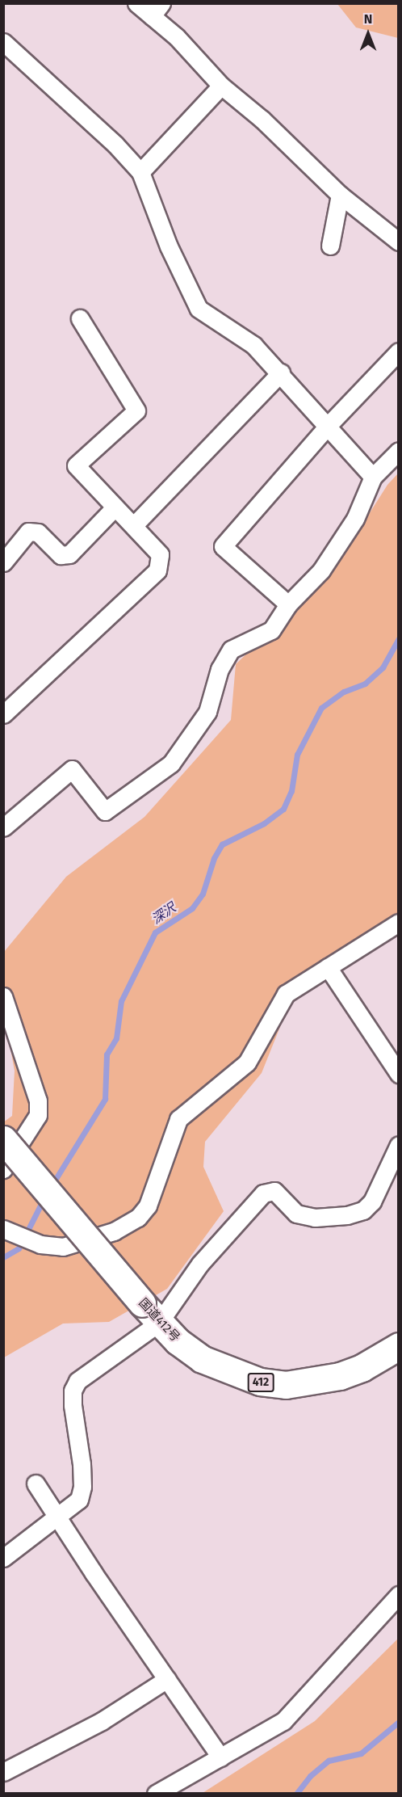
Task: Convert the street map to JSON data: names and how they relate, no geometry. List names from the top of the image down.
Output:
{
  "streets": {
    "highway": ["国道412号", "412"]
  },
  "water": ["深沢"],
  "north": "top"
}
